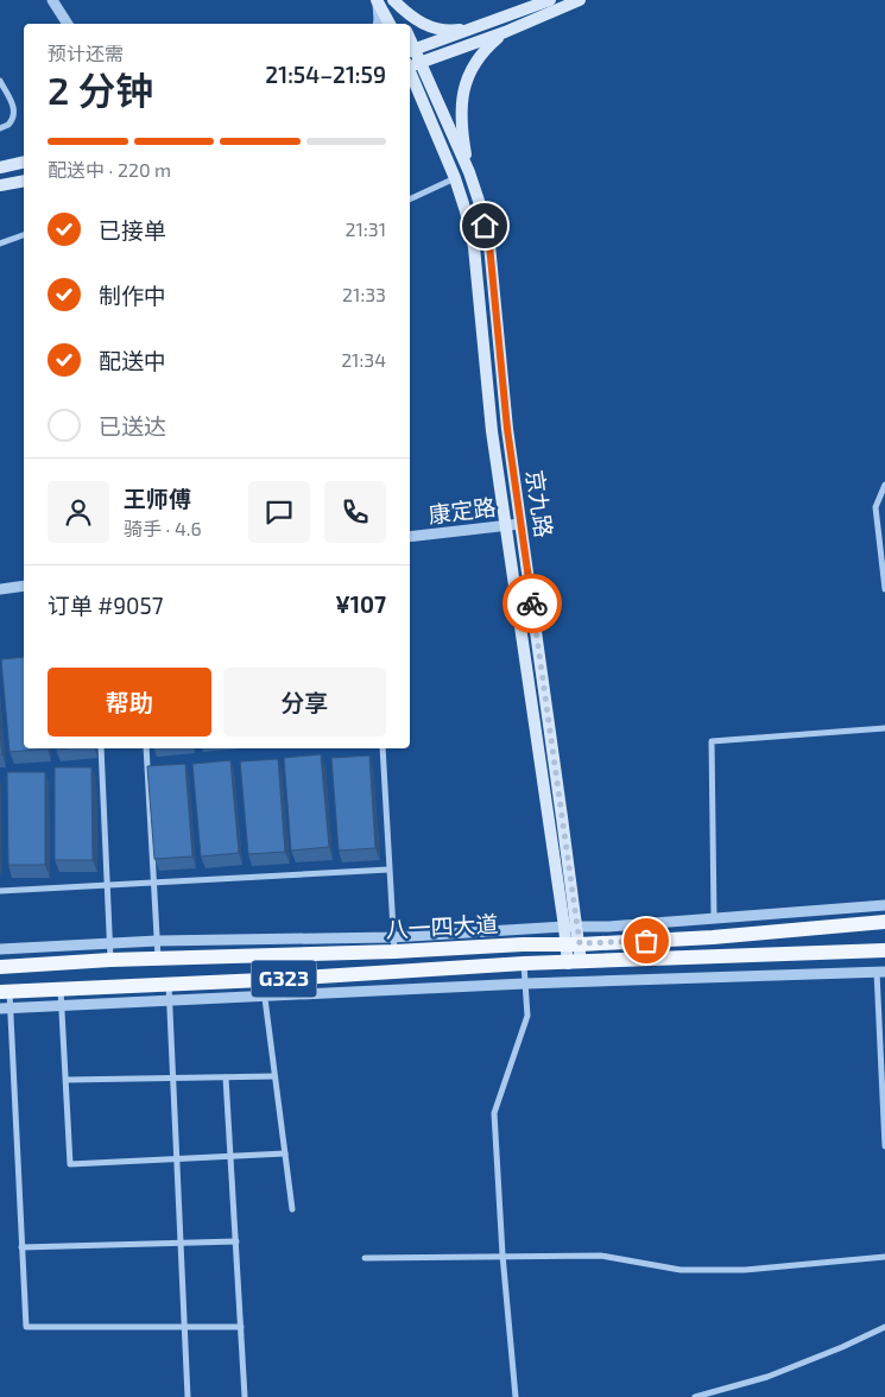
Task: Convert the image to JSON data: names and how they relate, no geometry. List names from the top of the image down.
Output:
{
  "streets": {
    "main road": ["京九路", "八一四大道", "G323"],
    "street": ["康定路"]
  },
  "crossings": [
    ["京九路", "康定路"],
    ["京九路", "八一四大道"]
  ],
  "page": {
    "heading": ["2 分钟", "预计还需", "21:54–21:59"],
    "panel": [
      "王师傅",
      "骑手 · 4.6",
      "订单 #9057",
      "¥107"
    ],
    "bar": "配送中 · 220 m",
    "list": [
      ["已接单", "21:31"],
      ["制作中", "21:33"],
      ["配送中", "21:34"],
      "已送达"
    ],
    "buttons": ["帮助", "分享"]
  }
}
